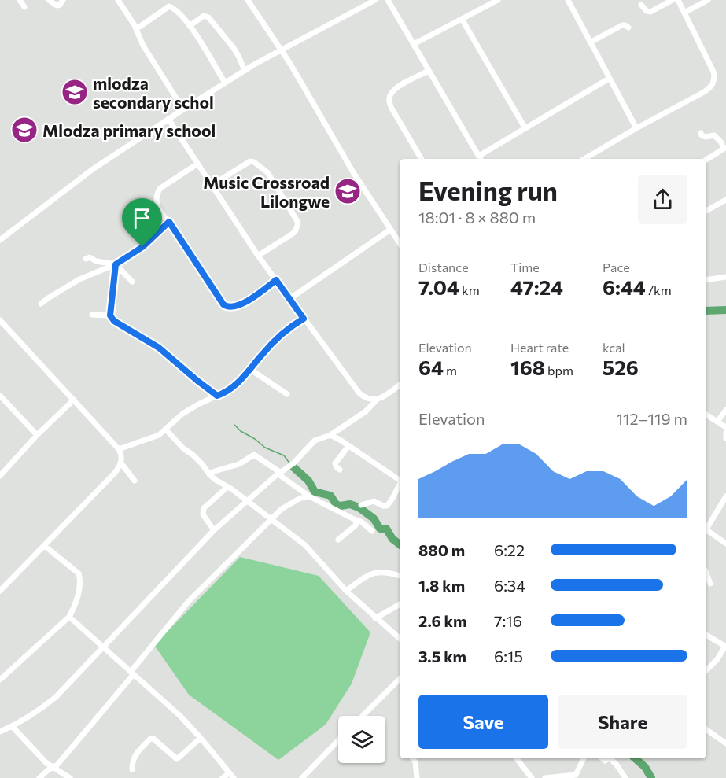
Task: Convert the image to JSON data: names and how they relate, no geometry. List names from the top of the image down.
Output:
{
  "places": {
    "school or university": ["mlodza secondary schol", "Mlodza primary school", "Music Crossroad Lilongwe"]
  },
  "page": {
    "heading": ["Evening run", "18:01 · 8 × 880 m"],
    "stats": [
      ["Distance", "7.04 km"],
      ["Time", "47:24"],
      ["Pace", "6:44 /km"],
      ["Elevation", "64 m"],
      ["Heart rate", "168 bpm"],
      ["kcal", "526"]
    ],
    "chart": ["Elevation", "112–119 m"],
    "list": [
      {
        "name": "880 m",
        "note": "6:22"
      },
      {
        "name": "1.8 km",
        "note": "6:34"
      },
      {
        "name": "2.6 km",
        "note": "7:16"
      },
      {
        "name": "3.5 km",
        "note": "6:15"
      }
    ],
    "buttons": ["Save", "Share"]
  }
}
